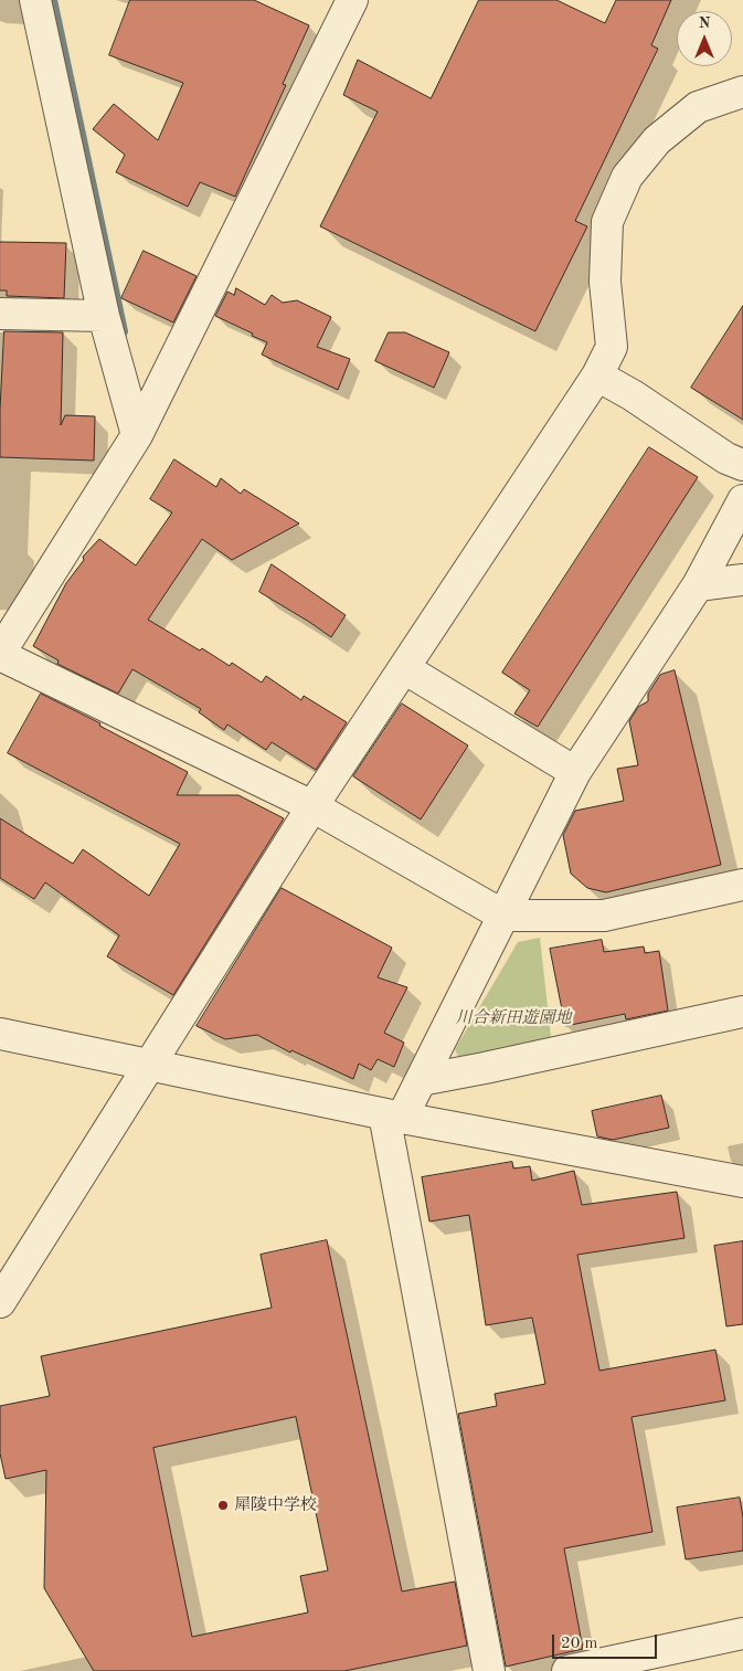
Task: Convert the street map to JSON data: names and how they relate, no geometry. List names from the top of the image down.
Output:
{
  "parks": ["川合新田遊園地"],
  "places": ["犀陵中学校"],
  "scale_bar": "20 m",
  "north": "top"
}
